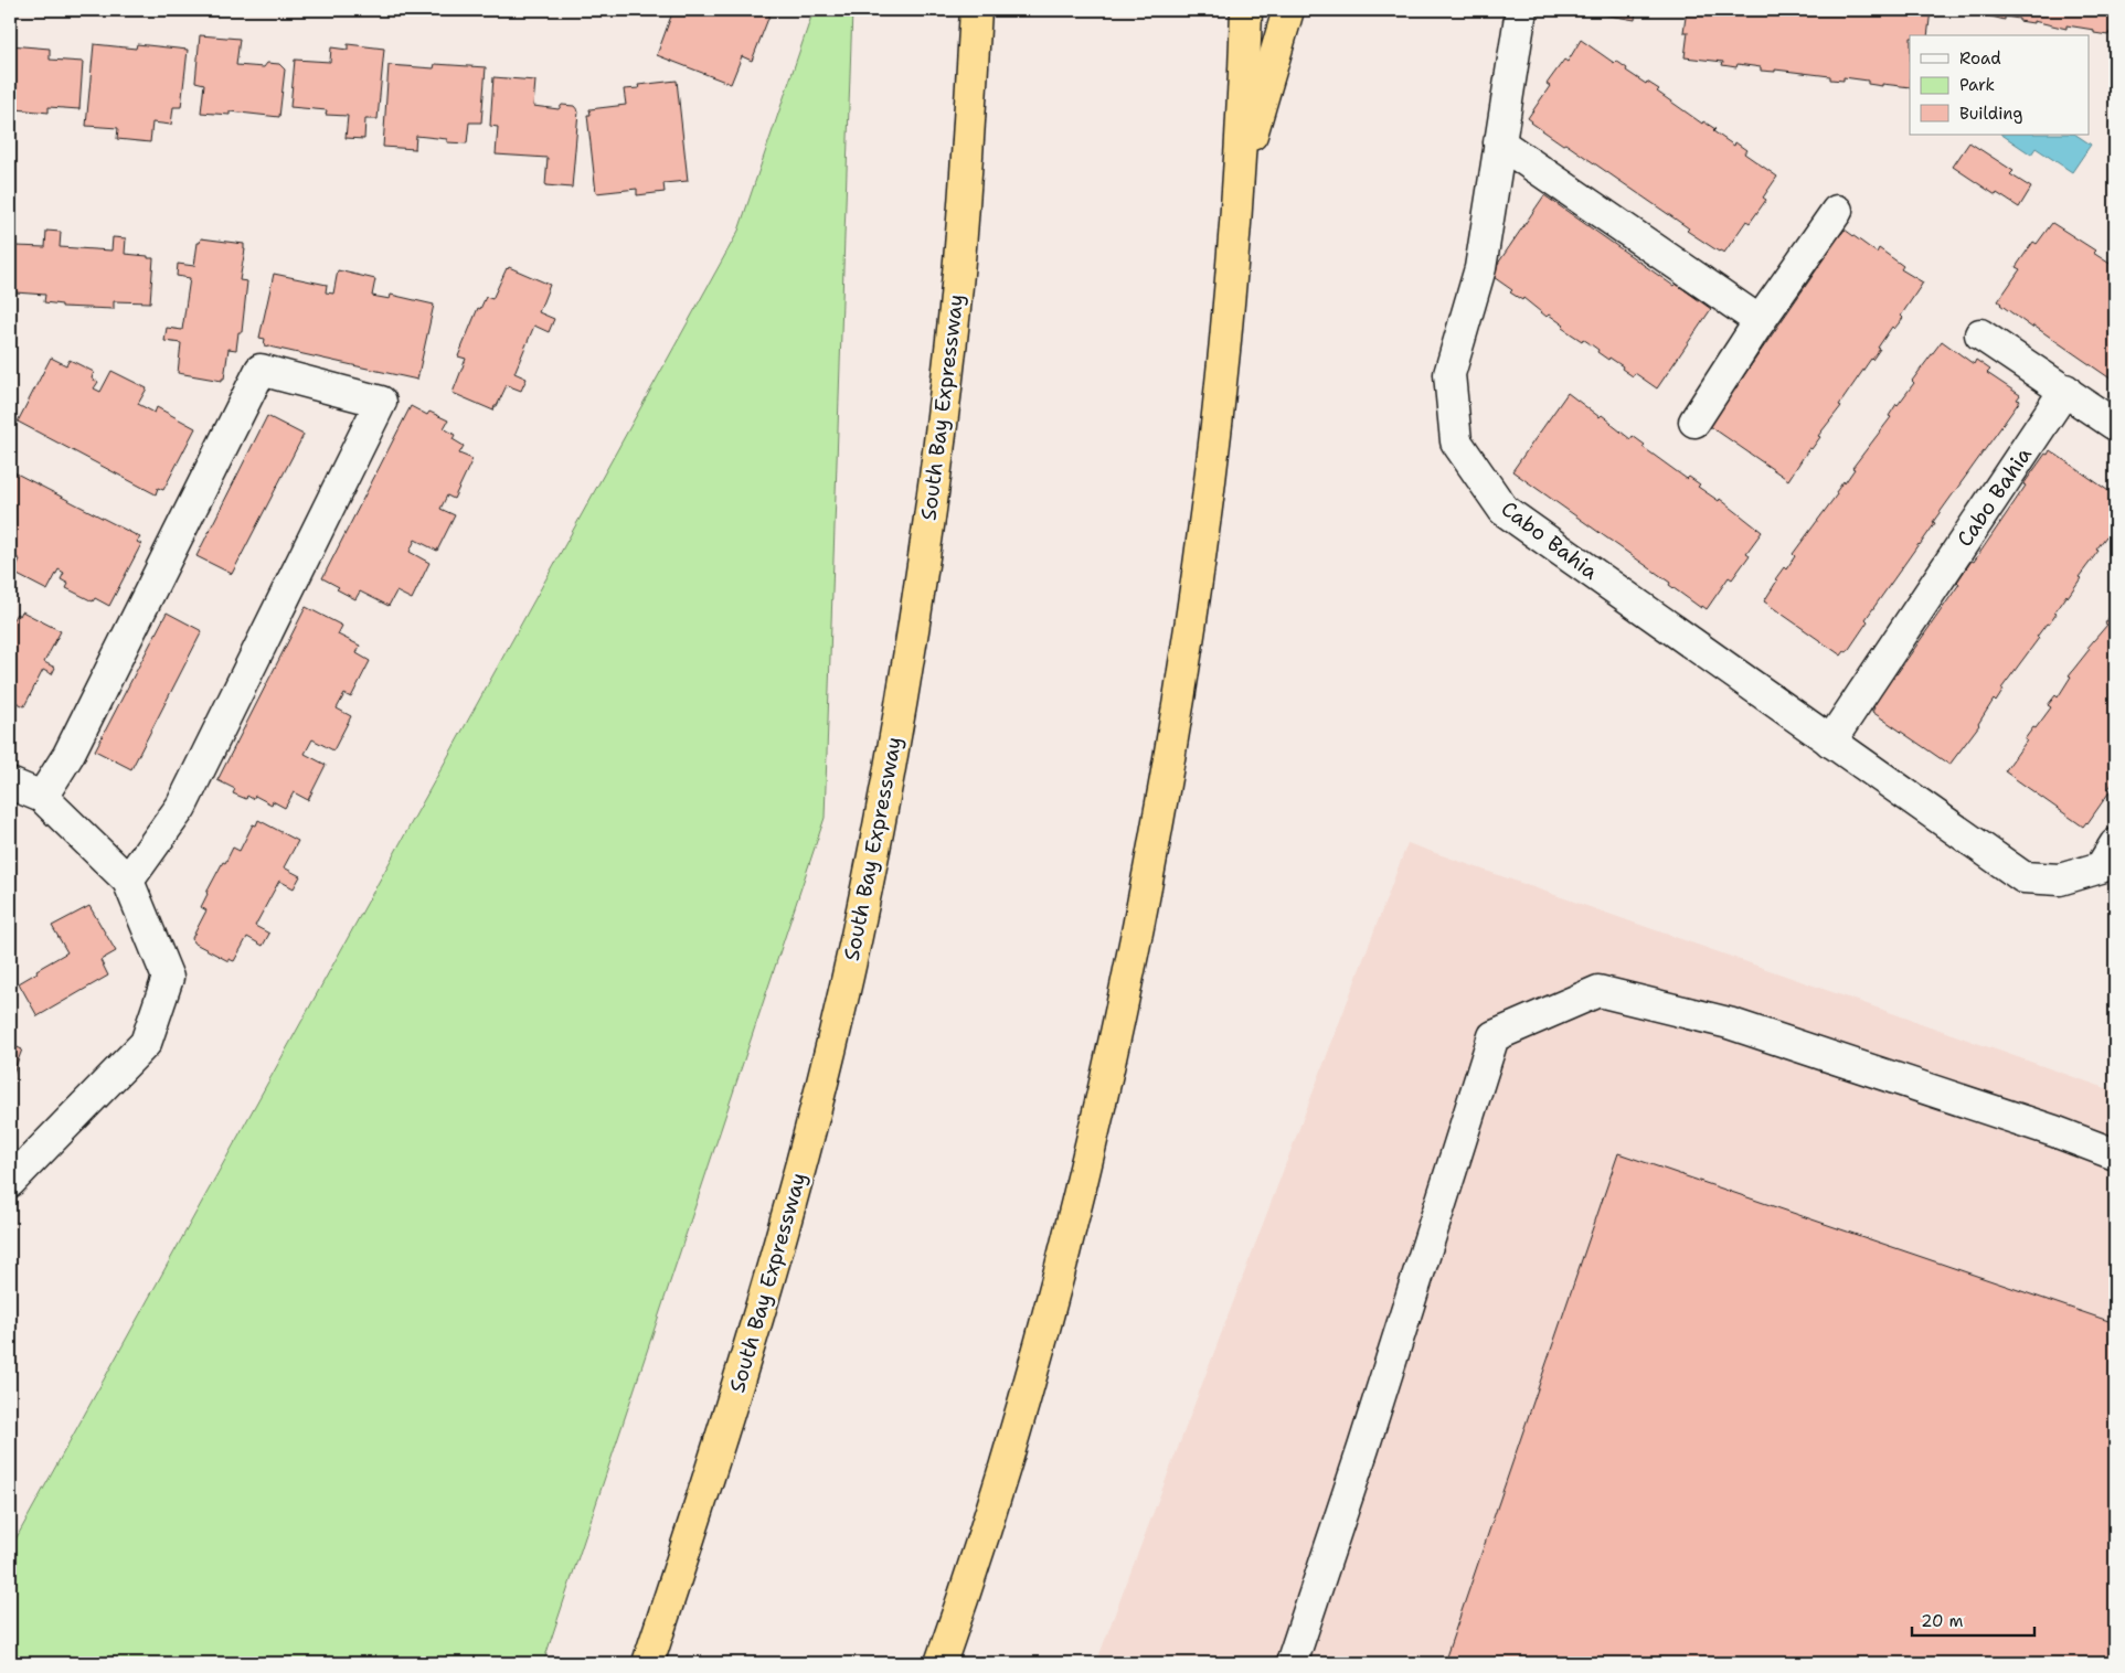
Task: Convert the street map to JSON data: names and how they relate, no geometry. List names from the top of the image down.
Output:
{
  "streets": {
    "highway": ["South Bay Expressway"],
    "street": ["Cabo Bahia"]
  },
  "legend": ["Road", "Park", "Building"],
  "scale_bar": "20 m"
}
